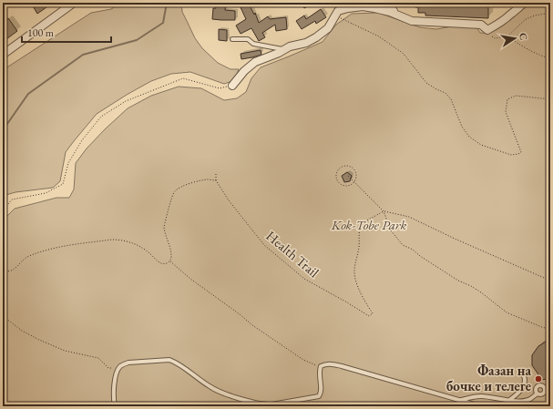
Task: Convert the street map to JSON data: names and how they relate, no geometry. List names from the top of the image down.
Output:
{
  "streets": {
    "path": ["Health Trail"]
  },
  "parks": ["Kok-Tobe Park"],
  "places": ["Фазан на бочке и телеге"],
  "scale_bar": "100 m",
  "north": "right"
}
